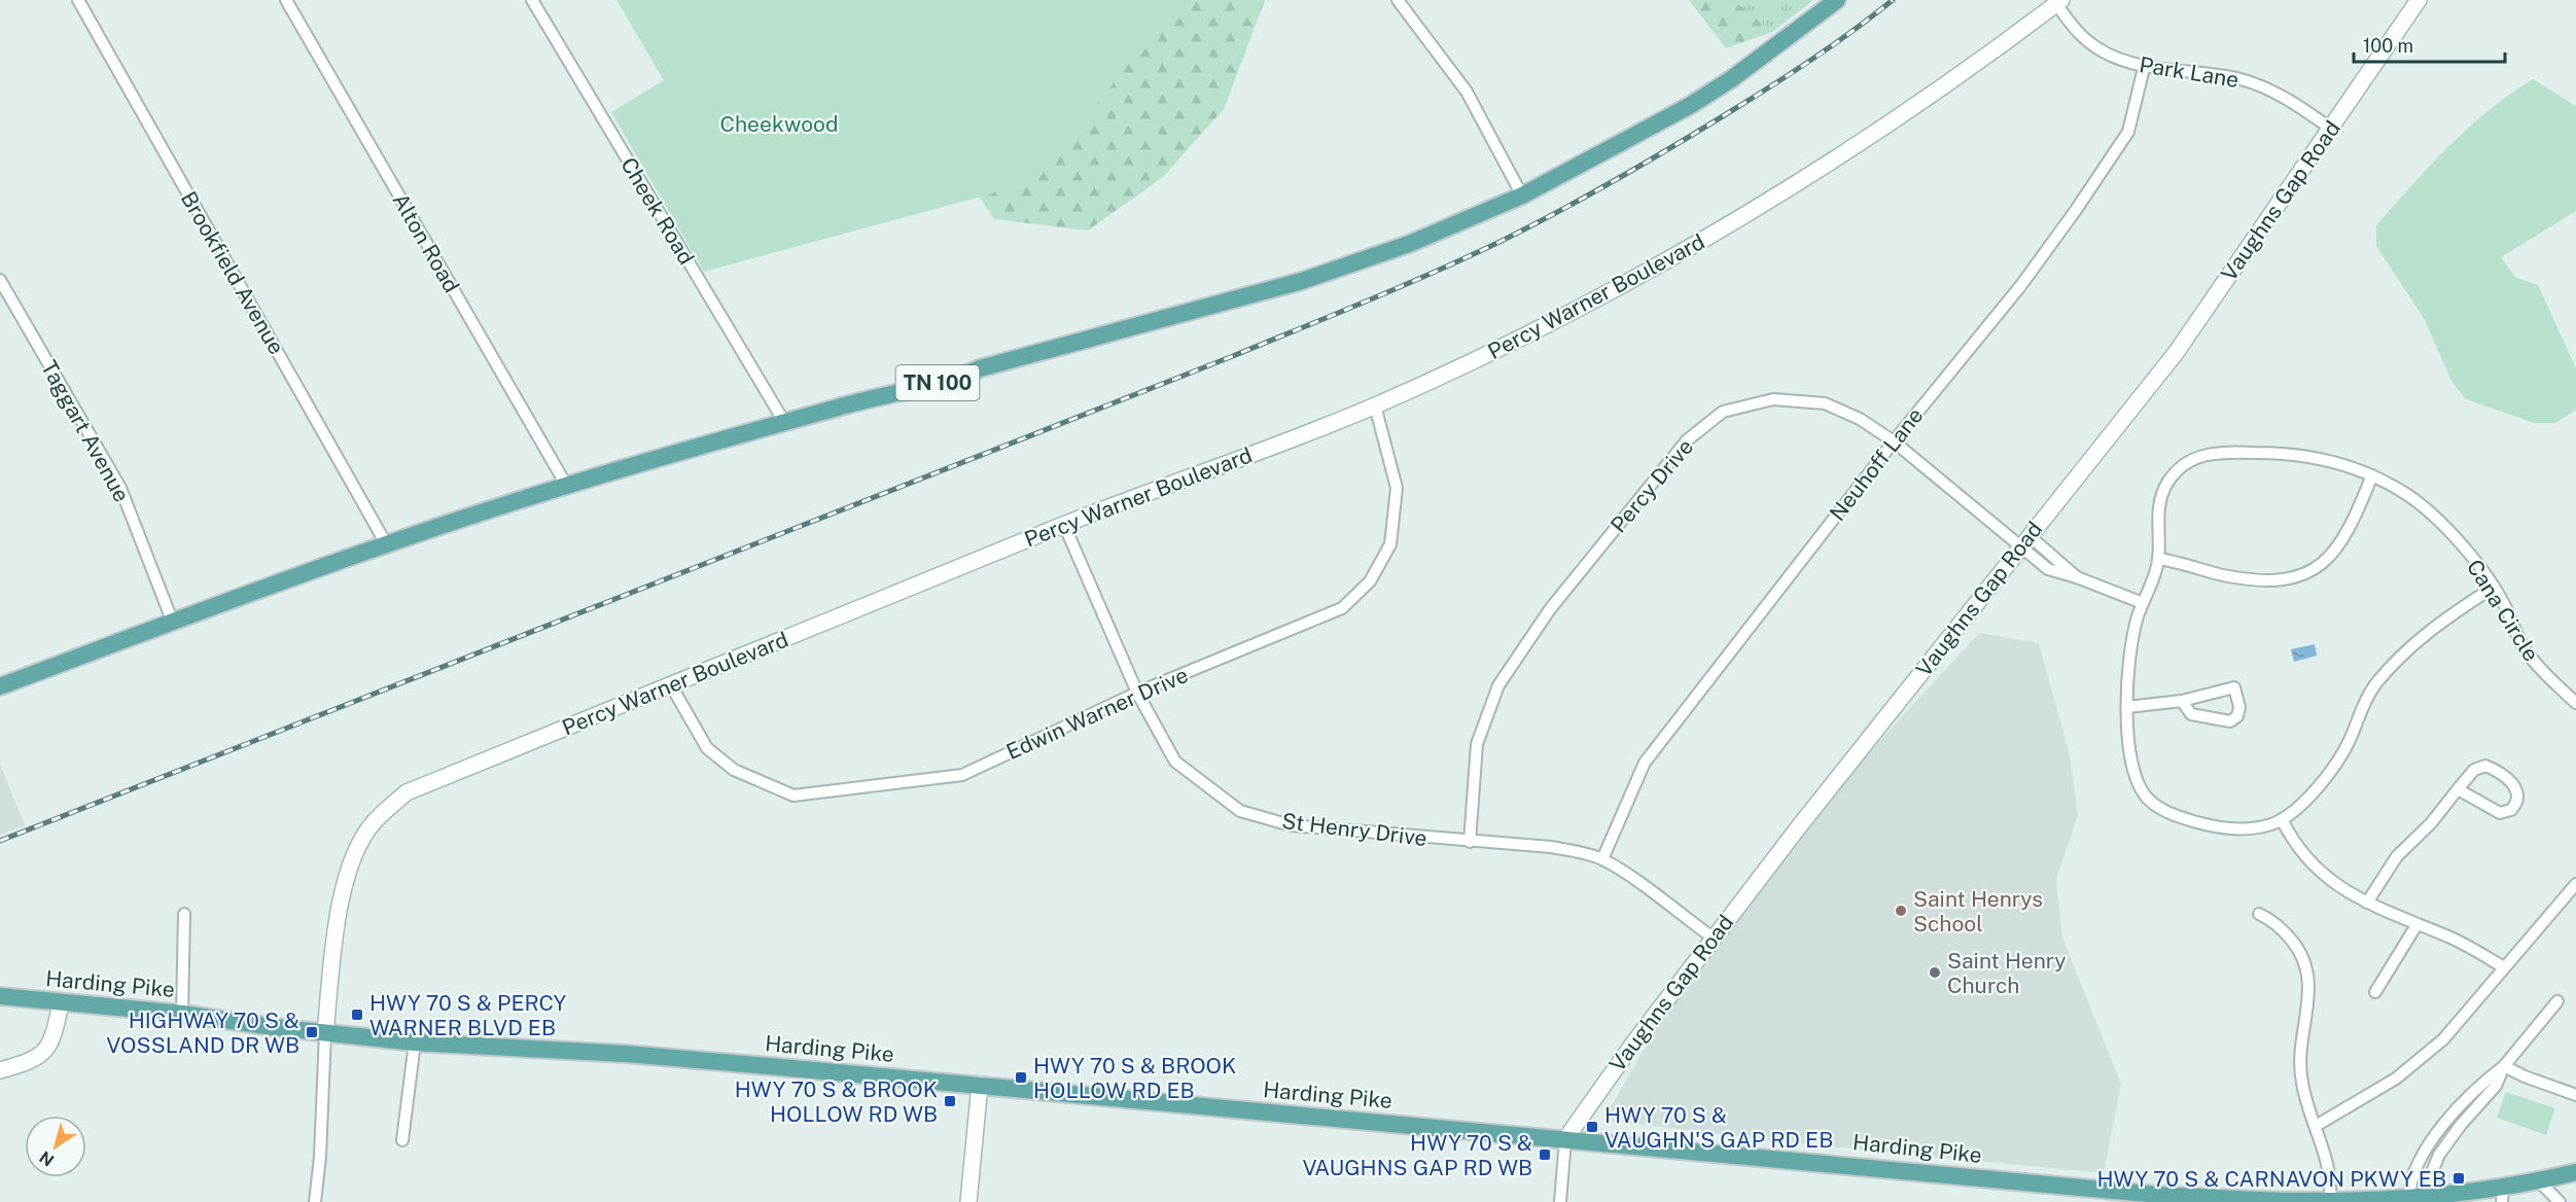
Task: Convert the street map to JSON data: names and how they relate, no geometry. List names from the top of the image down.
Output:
{
  "streets": {
    "main road": ["TN 100", "Harding Pike"],
    "street": [
      "Park Lane",
      "Vaughns Gap Road",
      "Cheek Road",
      "Alton Road",
      "Brookfield Avenue",
      "Percy Warner Boulevard",
      "Taggart Avenue",
      "Neuhoff Lane",
      "Percy Drive",
      "Cana Circle",
      "Edwin Warner Drive",
      "St Henry Drive"
    ]
  },
  "crossings": [
    ["Park Lane", "Vaughns Gap Road"],
    ["Park Lane", "Percy Warner Boulevard"],
    ["Park Lane", "Neuhoff Lane"],
    ["Vaughns Gap Road", "Percy Drive"],
    ["Vaughns Gap Road", "St Henry Drive"],
    ["Vaughns Gap Road", "Harding Pike"],
    ["Cheek Road", "TN 100"],
    ["Alton Road", "TN 100"],
    ["Brookfield Avenue", "TN 100"],
    ["Percy Warner Boulevard", "Edwin Warner Drive"],
    ["Percy Warner Boulevard", "St Henry Drive"],
    ["Percy Warner Boulevard", "Harding Pike"],
    ["TN 100", "Taggart Avenue"],
    ["Neuhoff Lane", "Percy Drive"],
    ["Neuhoff Lane", "St Henry Drive"],
    ["Percy Drive", "St Henry Drive"],
    ["Edwin Warner Drive", "St Henry Drive"]
  ],
  "parks": ["Cheekwood"],
  "places": {
    "other": ["Saint Henrys School", "Saint Henry Church"],
    "transit": [
      "HWY 70 S & PERCY WARNER BLVD EB",
      "HIGHWAY 70 S & VOSSLAND DR WB",
      "HWY 70 S & BROOK HOLLOW RD EB",
      "HWY 70 S & BROOK HOLLOW RD WB",
      "HWY 70 S & VAUGHN'S GAP RD EB",
      "HWY 70 S & VAUGHNS GAP RD WB",
      "HWY 70 S & CARNAVON PKWY EB"
    ]
  },
  "scale_bar": "100 m",
  "north": "bottom left"
}
